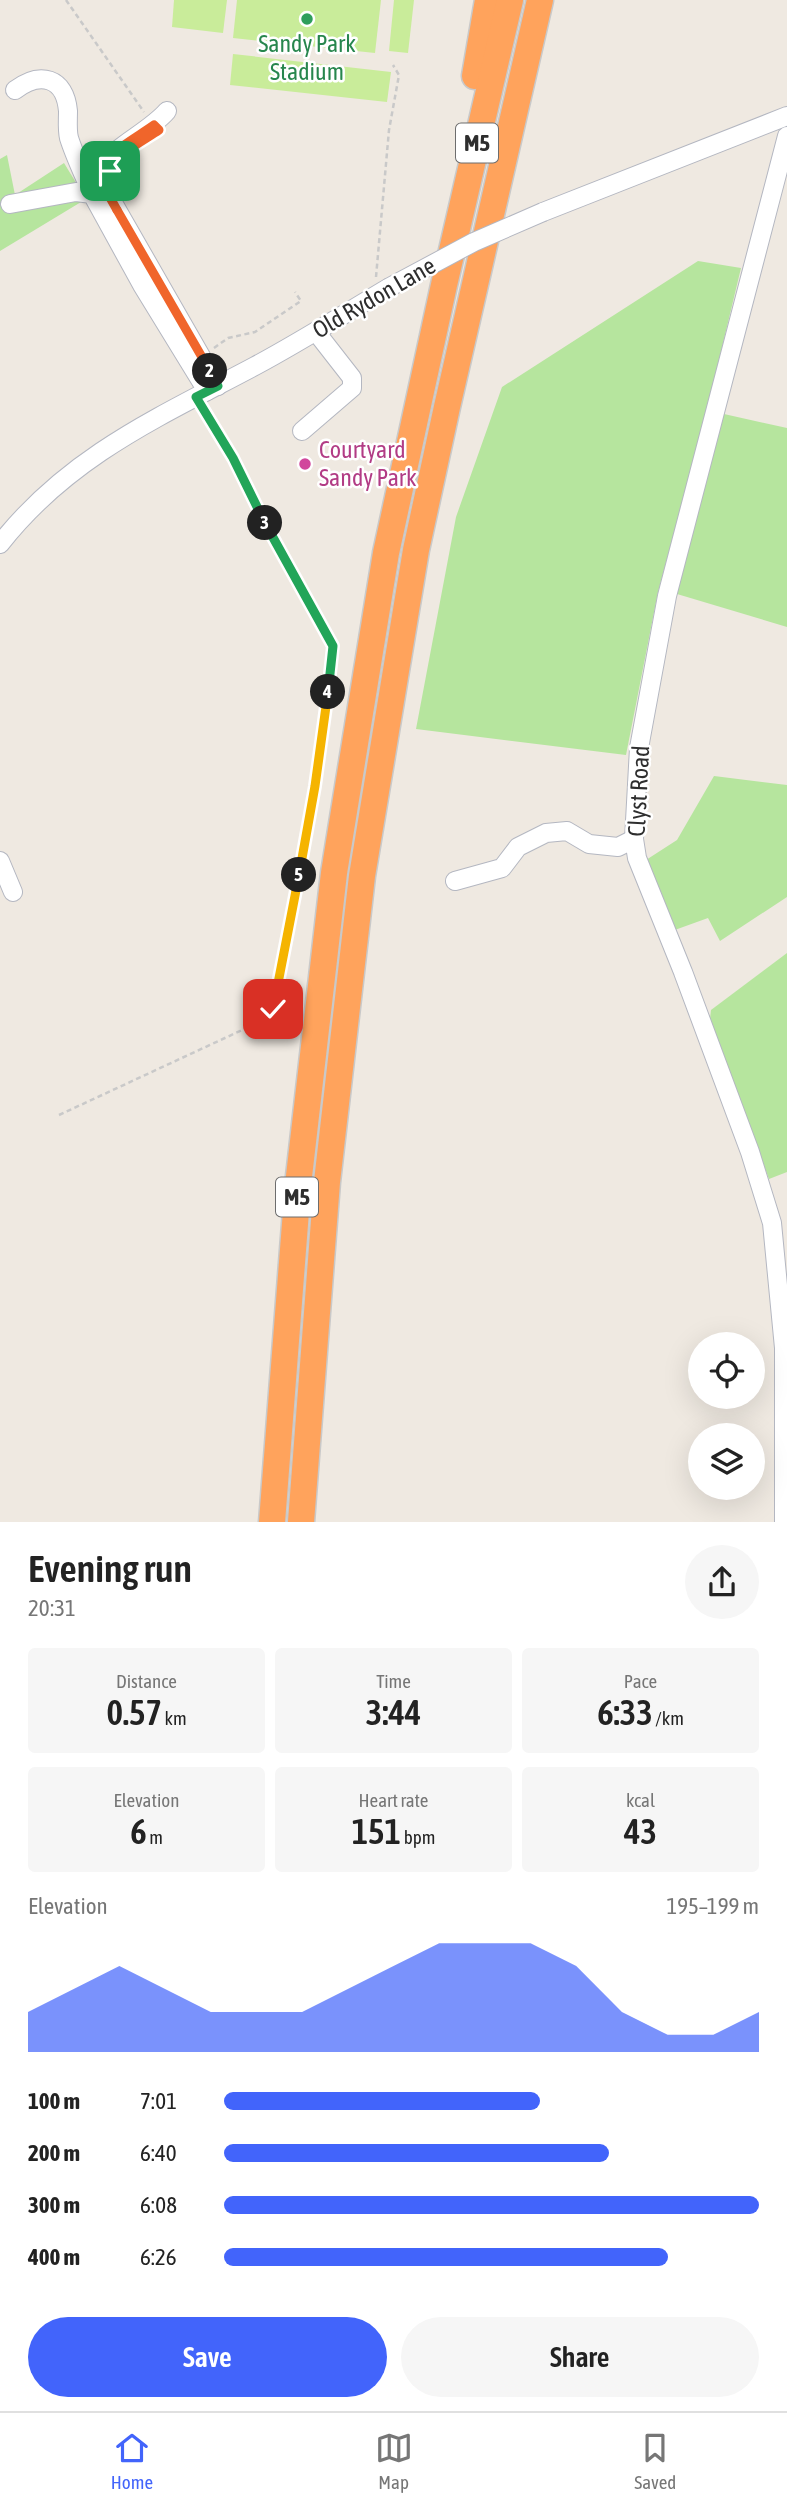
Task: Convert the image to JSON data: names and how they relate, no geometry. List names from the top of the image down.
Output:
{
  "streets": {
    "highway": ["M5"],
    "street": ["Old Rydon Lane", "Clyst Road"]
  },
  "places": ["Sandy Park Stadium", "Courtyard Sandy Park"],
  "page": {
    "pins": [
      "2",
      "3",
      "4",
      "5"
    ],
    "heading": ["Evening run", "20:31"],
    "stats": [
      ["Distance", "0.57 km"],
      ["Time", "3:44"],
      ["Pace", "6:33 /km"],
      ["Elevation", "6 m"],
      ["Heart rate", "151 bpm"],
      ["kcal", "43"]
    ],
    "chart": ["Elevation", "195–199 m"],
    "list": [
      {
        "name": "100 m",
        "note": "7:01"
      },
      {
        "name": "200 m",
        "note": "6:40"
      },
      {
        "name": "300 m",
        "note": "6:08"
      },
      {
        "name": "400 m",
        "note": "6:26"
      }
    ],
    "buttons": ["Save", "Share"],
    "tabs": ["Home", "Map", "Saved"]
  }
}
